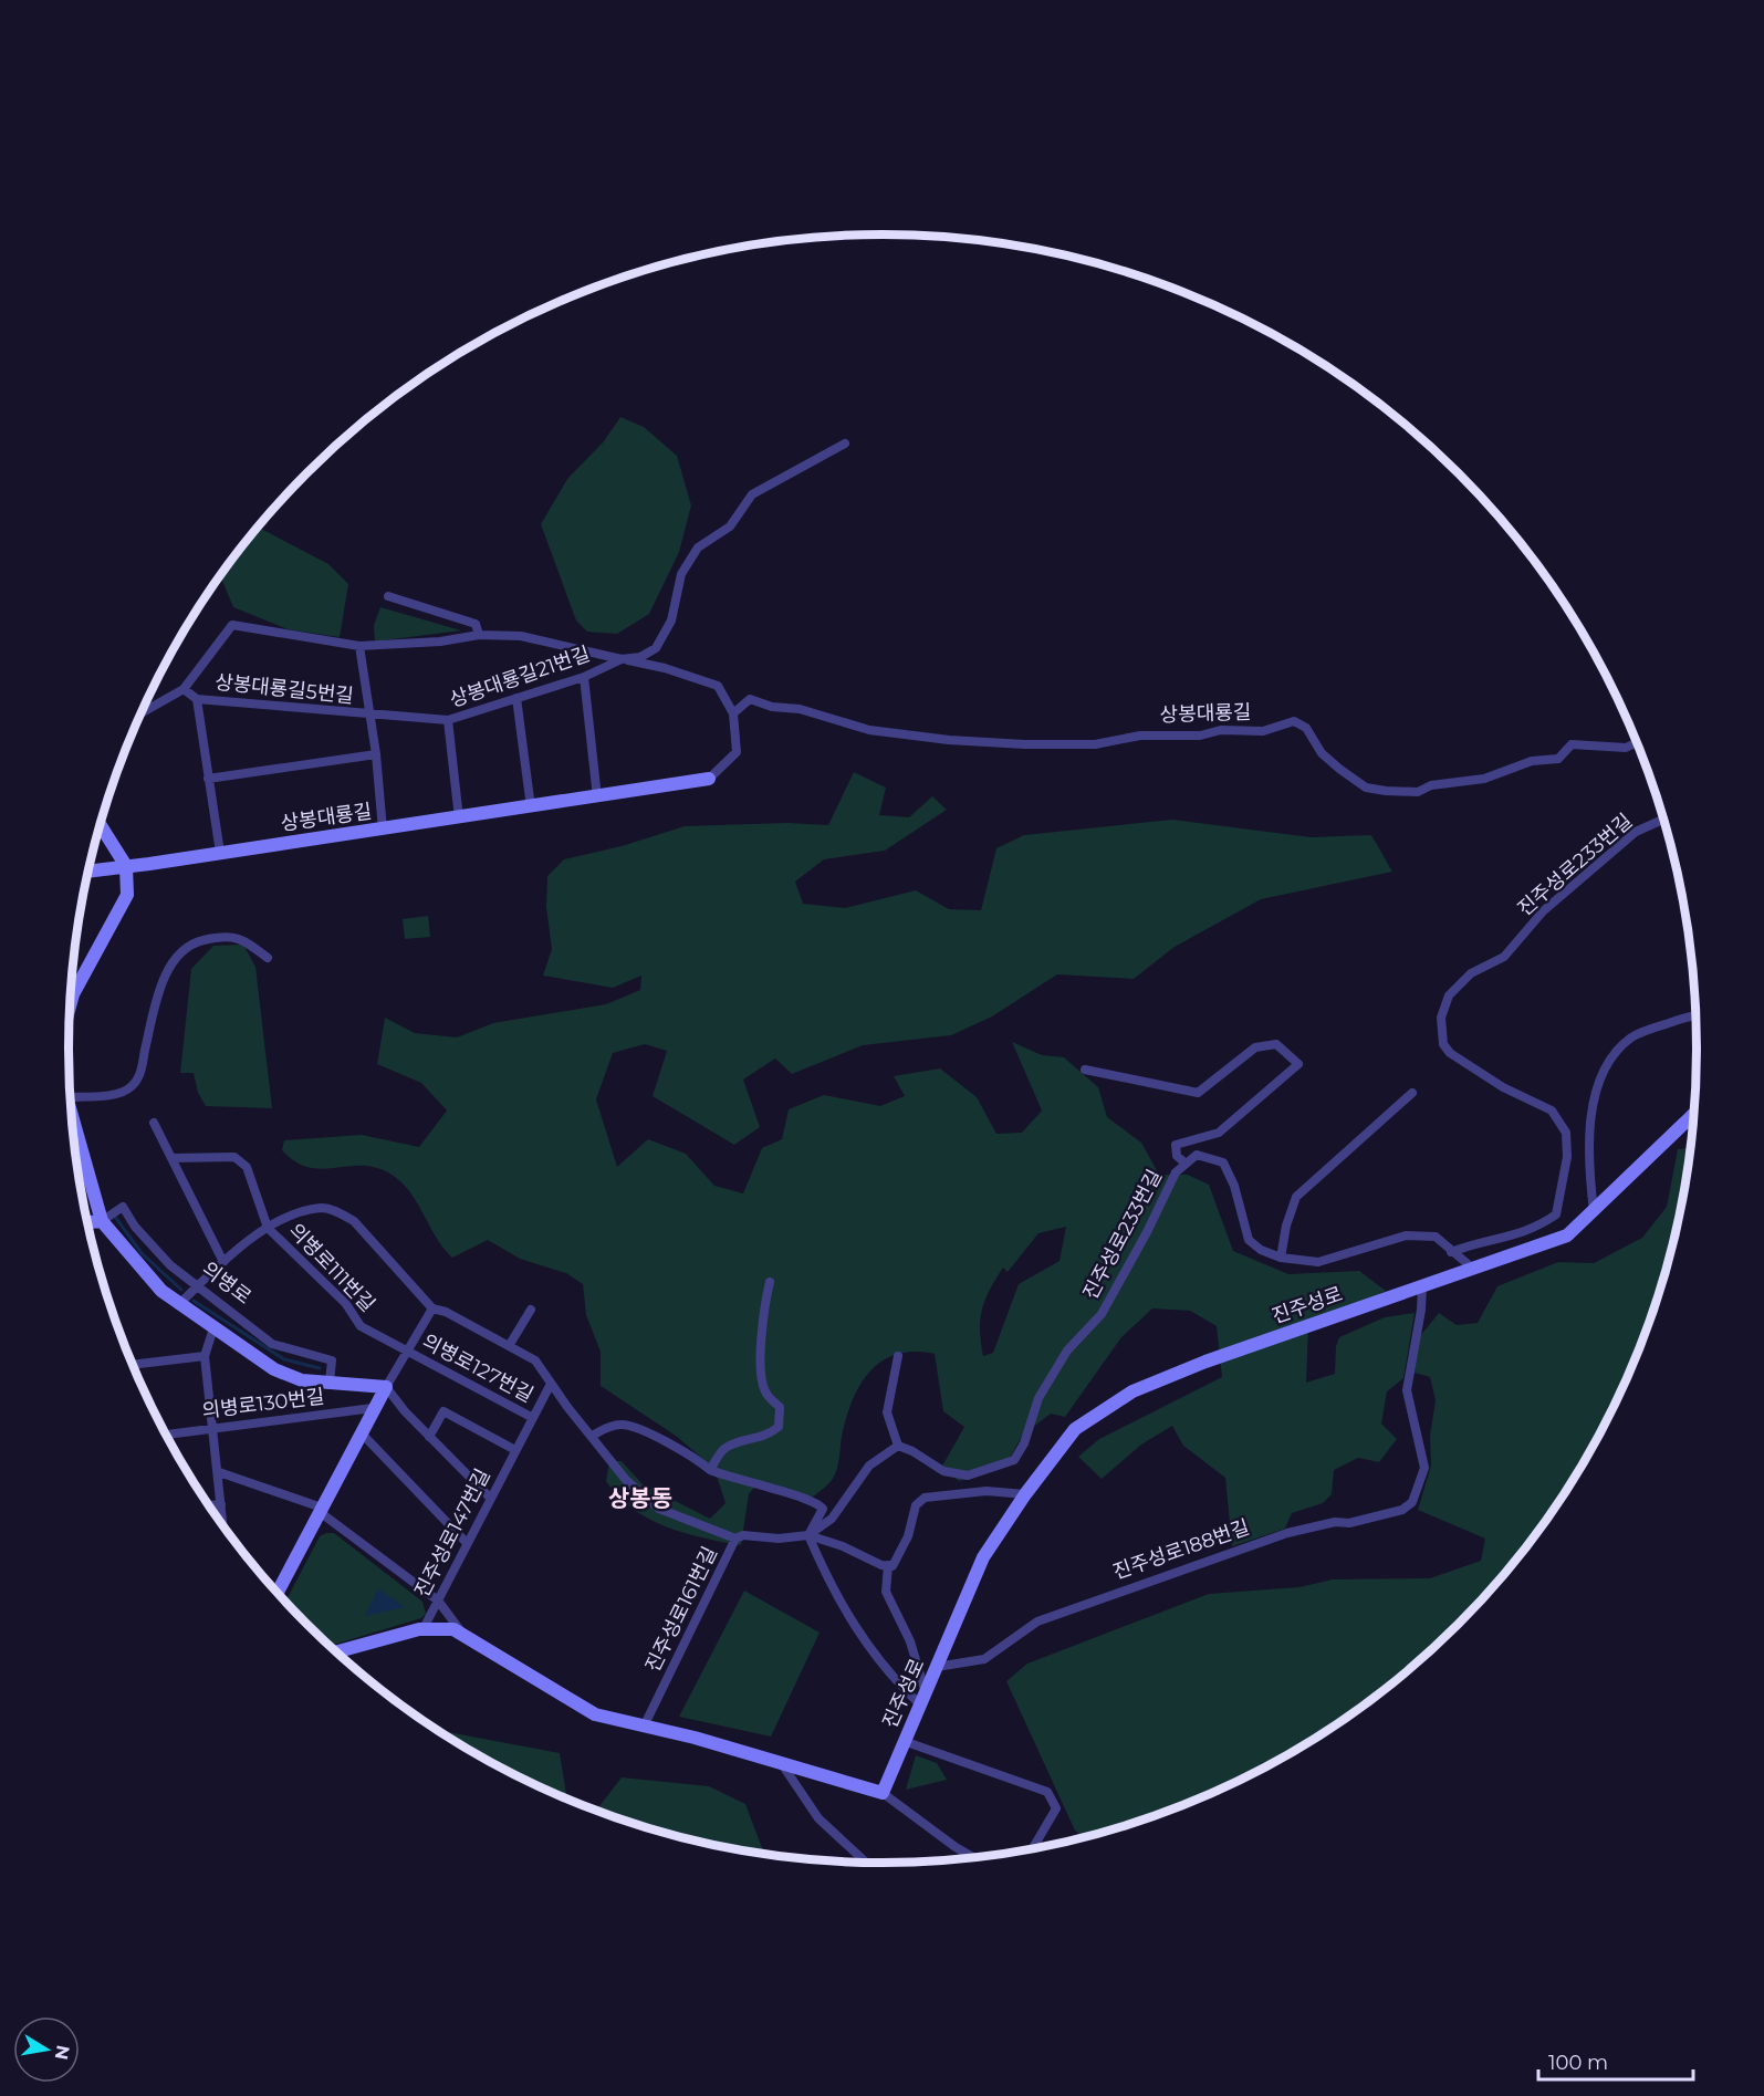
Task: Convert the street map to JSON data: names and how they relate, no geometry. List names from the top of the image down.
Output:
{
  "streets": {
    "main road": ["상봉대룡길", "진주성로"],
    "street": [
      "상봉대룡길21번길",
      "상봉대룡길5번길",
      "진주성로233번길",
      "의병로111번길",
      "의병로",
      "의병로127번길",
      "의병로130번길",
      "진주성로147번길",
      "진주성로188번길",
      "진주성로161번길"
    ]
  },
  "crossings": [
    ["상봉대룡길21번길", "상봉대룡길5번길"],
    ["상봉대룡길21번길", "상봉대룡길"],
    ["상봉대룡길5번길", "상봉대룡길"],
    ["진주성로233번길", "진주성로"],
    ["의병로111번길", "의병로"],
    ["의병로111번길", "의병로127번길"],
    ["진주성로", "진주성로188번길"],
    ["의병로127번길", "진주성로147번길"]
  ],
  "districts": ["상봉동"],
  "scale_bar": "100 m",
  "north": "right"
}
